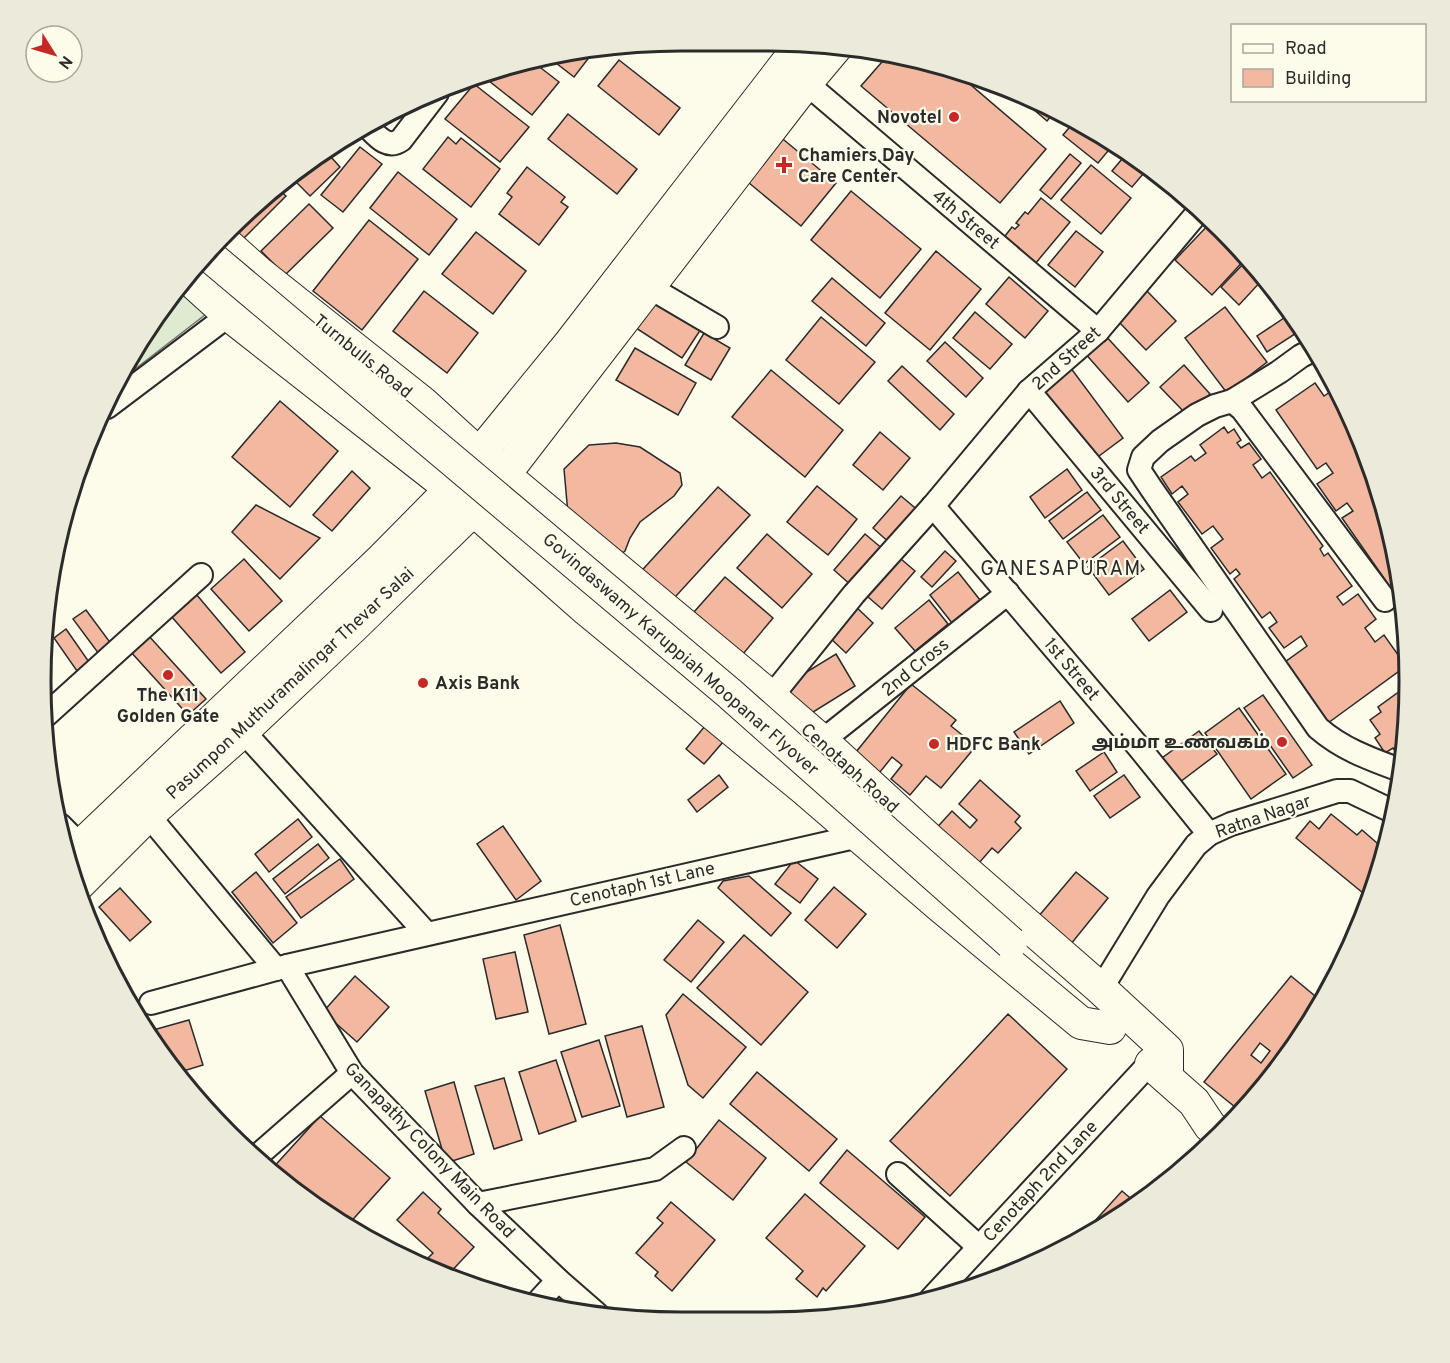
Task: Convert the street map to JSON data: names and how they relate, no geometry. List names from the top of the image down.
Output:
{
  "streets": {
    "main road": [
      "Turnbulls Road",
      "Govindaswamy Karuppiah Moopanar Flyover",
      "Pasumpon Muthuramalingar Thevar Salai",
      "Cenotaph Road"
    ],
    "street": [
      "4th Street",
      "2nd Street",
      "3rd Street",
      "2nd Cross",
      "1st Street",
      "Ratna Nagar",
      "Cenotaph 1st Lane",
      "Ganapathy Colony Main Road",
      "Cenotaph 2nd Lane"
    ]
  },
  "crossings": [
    ["4th Street", "2nd Street"],
    ["4th Street", "Pasumpon Muthuramalingar Thevar Salai"],
    ["Turnbulls Road", "Pasumpon Muthuramalingar Thevar Salai"],
    ["Turnbulls Road", "Cenotaph Road"],
    ["2nd Street", "3rd Street"],
    ["2nd Street", "1st Street"],
    ["2nd Street", "Cenotaph Road"],
    ["Govindaswamy Karuppiah Moopanar Flyover", "Cenotaph Road"],
    ["Govindaswamy Karuppiah Moopanar Flyover", "Cenotaph 2nd Lane"],
    ["2nd Cross", "1st Street"],
    ["2nd Cross", "Cenotaph Road"],
    ["1st Street", "Ratna Nagar"],
    ["Pasumpon Muthuramalingar Thevar Salai", "Cenotaph Road"],
    ["Pasumpon Muthuramalingar Thevar Salai", "Ganapathy Colony Main Road"],
    ["Cenotaph Road", "Ratna Nagar"],
    ["Cenotaph Road", "Cenotaph 2nd Lane"],
    ["Cenotaph 1st Lane", "Ganapathy Colony Main Road"]
  ],
  "districts": ["GANESAPURAM"],
  "places": {
    "other": [
      "Novotel",
      "The K11 Golden Gate",
      "Axis Bank",
      "அம்மா உணவகம்",
      "HDFC Bank"
    ],
    "health": ["Chamiers Day Care Center"]
  },
  "legend": ["Road", "Building"],
  "north": "bottom right"
}
